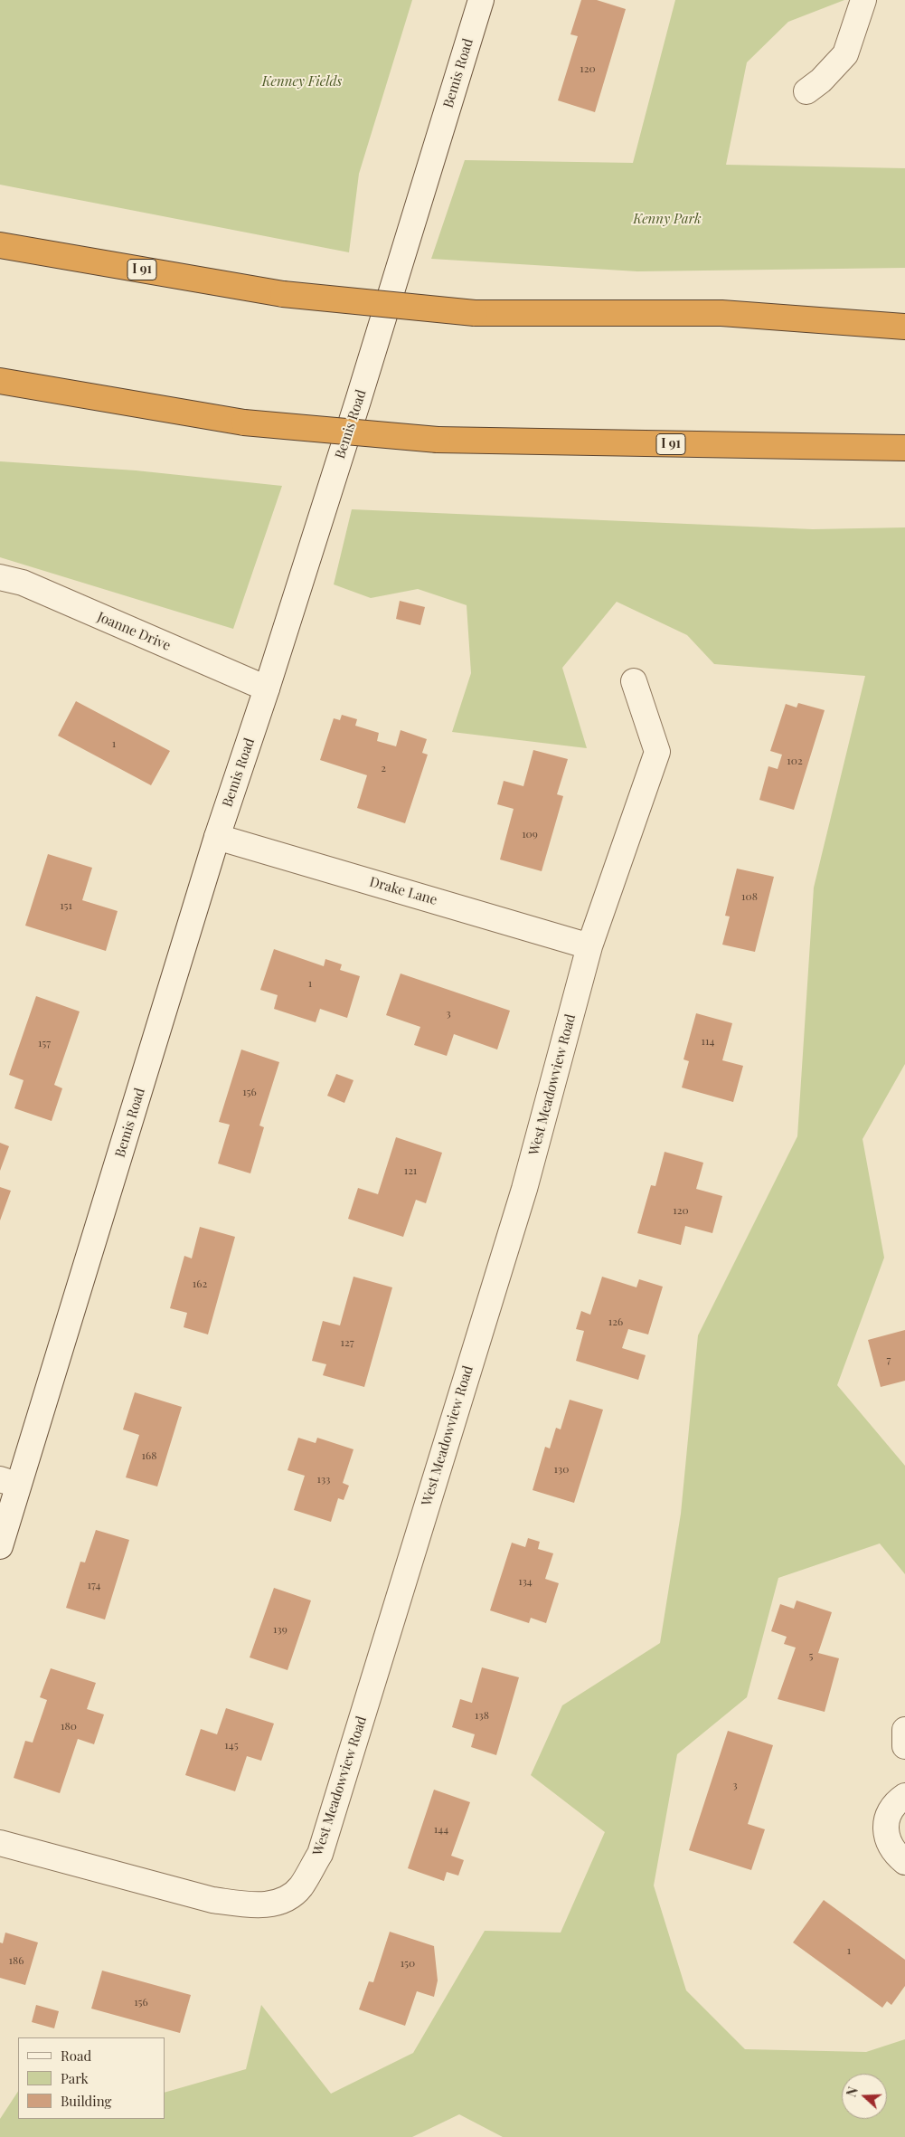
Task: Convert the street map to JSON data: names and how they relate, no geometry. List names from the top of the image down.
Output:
{
  "streets": {
    "highway": ["I 91"],
    "street": [
      "Bemis Road",
      "Joanne Drive",
      "Drake Lane",
      "West Meadowview Road"
    ]
  },
  "crossings": [
    ["Bemis Road", "Joanne Drive"],
    ["Bemis Road", "Drake Lane"],
    ["Drake Lane", "West Meadowview Road"]
  ],
  "parks": ["Kenney Fields", "Kenny Park"],
  "house_numbers": [
    "120",
    "1",
    "102",
    "2",
    "109",
    "108",
    "151",
    "1",
    "3",
    "114",
    "157",
    "156",
    "121",
    "120",
    "162",
    "126",
    "127",
    "7",
    "168",
    "130",
    "133",
    "134",
    "174",
    "139",
    "5",
    "138",
    "180",
    "145",
    "3",
    "144",
    "1",
    "186",
    "150",
    "156"
  ],
  "legend": ["Road", "Park", "Building"],
  "north": "left"
}
